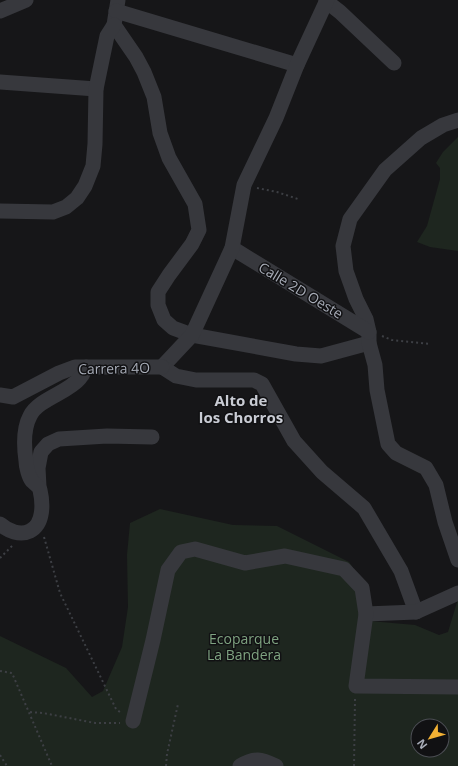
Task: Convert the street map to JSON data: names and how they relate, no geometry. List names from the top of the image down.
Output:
{
  "streets": {
    "street": ["Calle 2D Oeste", "Carrera 4O"]
  },
  "districts": ["Alto de los Chorros"],
  "parks": ["Ecoparque La Bandera"],
  "north": "bottom left"
}
